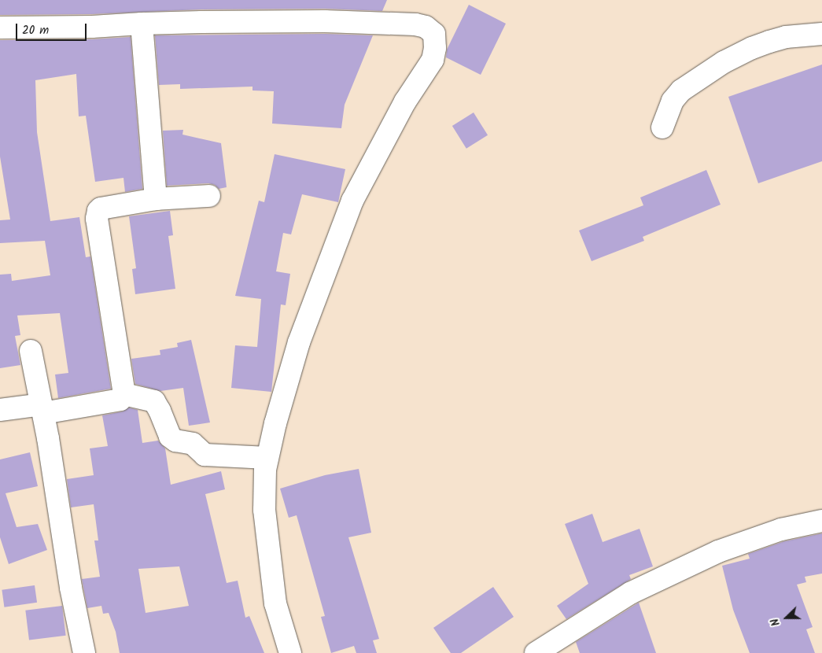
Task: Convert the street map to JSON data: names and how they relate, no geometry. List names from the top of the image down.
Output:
{
  "scale_bar": "20 m",
  "north": "left"
}
